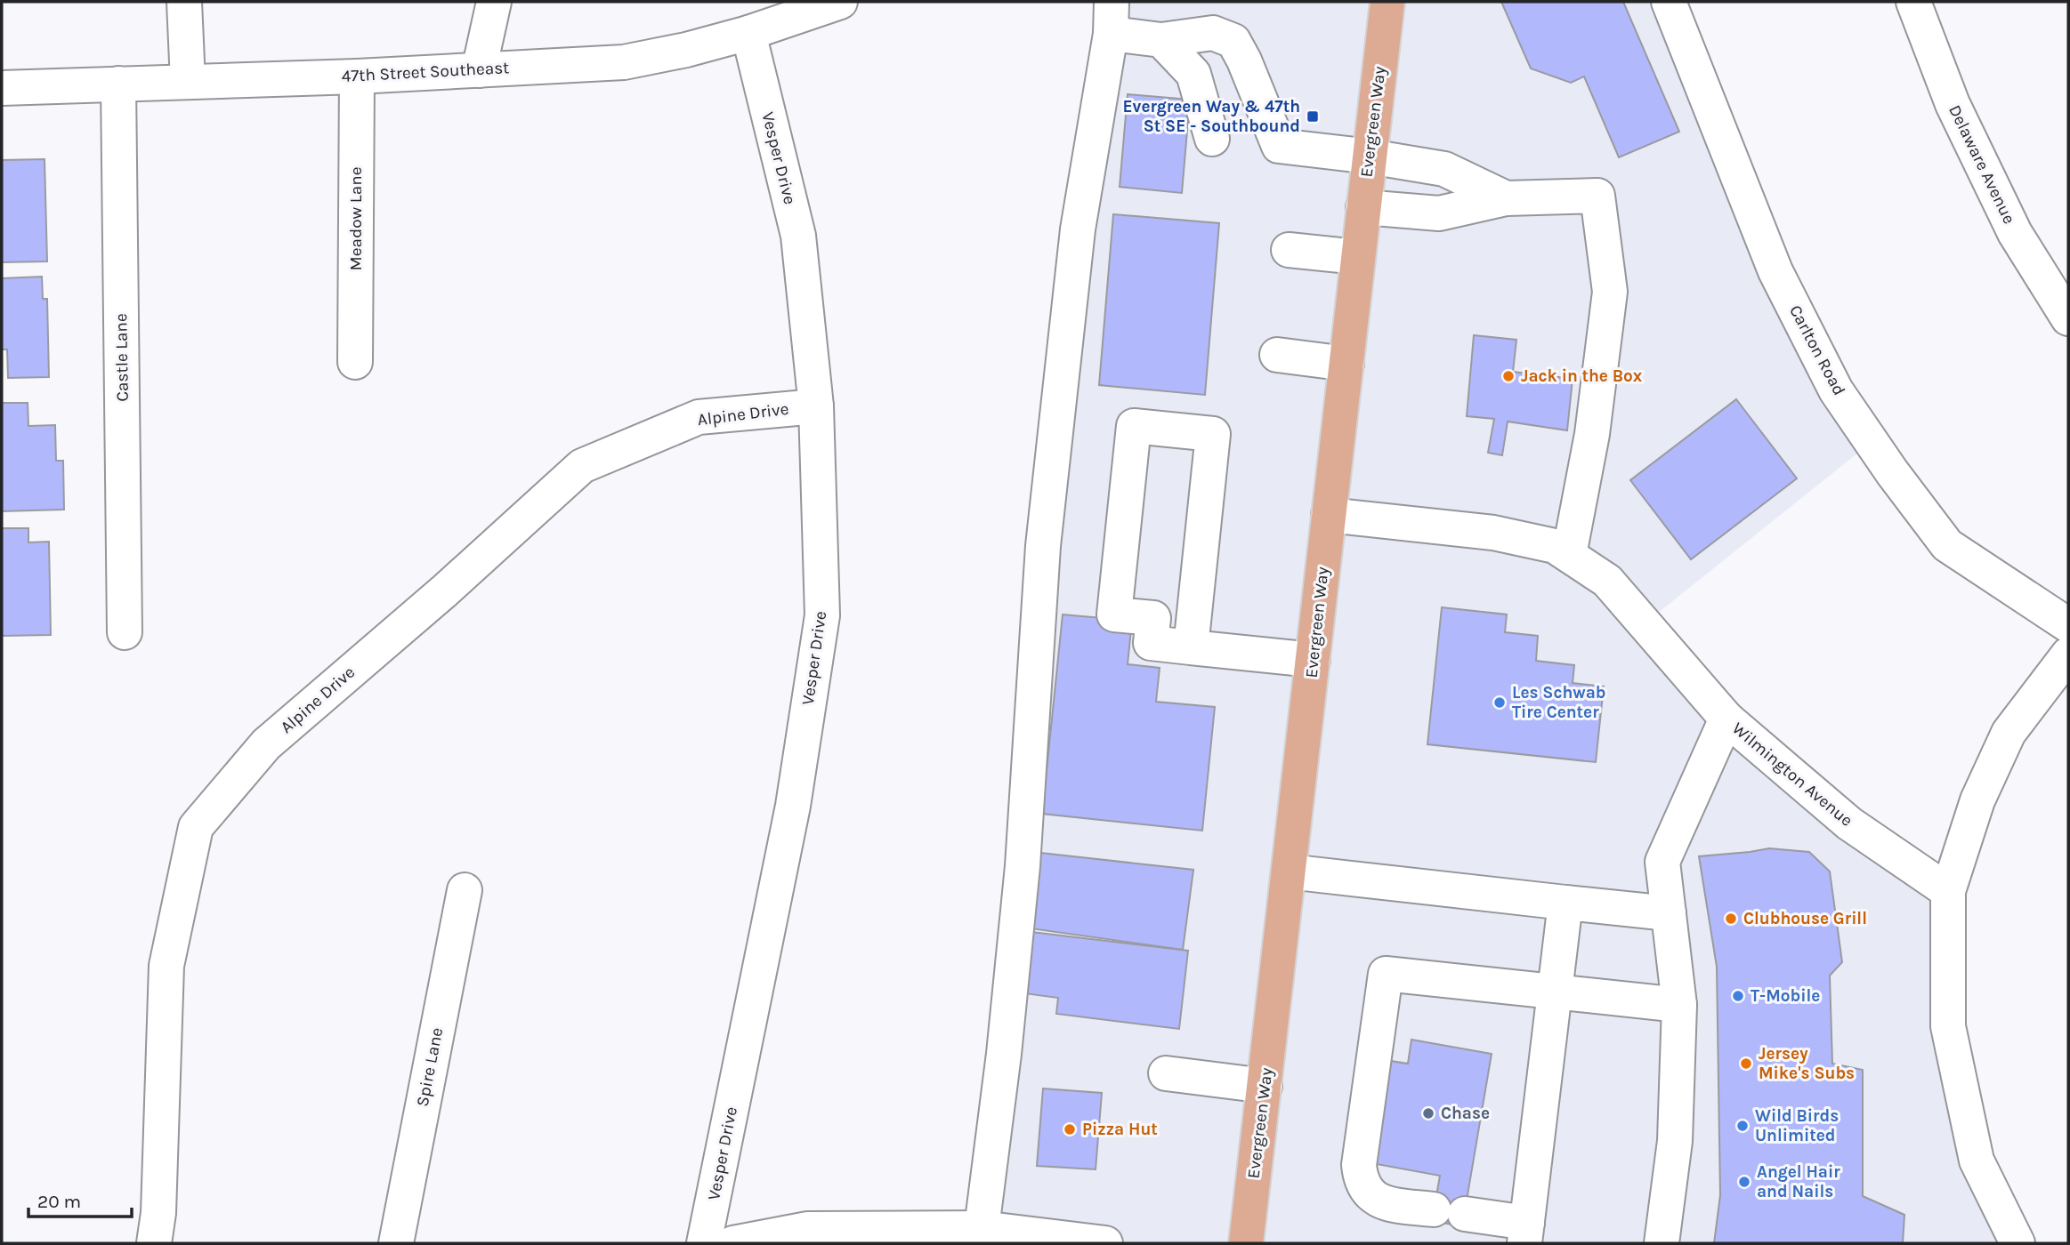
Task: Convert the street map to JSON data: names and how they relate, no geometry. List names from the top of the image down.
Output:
{
  "streets": {
    "main road": ["Evergreen Way"],
    "street": [
      "47th Street Southeast",
      "Vesper Drive",
      "Delaware Avenue",
      "Meadow Lane",
      "Carlton Road",
      "Castle Lane",
      "Alpine Drive",
      "Wilmington Avenue",
      "Spire Lane"
    ]
  },
  "crossings": [
    ["47th Street Southeast", "Vesper Drive"],
    ["47th Street Southeast", "Meadow Lane"],
    ["47th Street Southeast", "Castle Lane"],
    ["Evergreen Way", "Wilmington Avenue"],
    ["Vesper Drive", "Alpine Drive"]
  ],
  "places": {
    "transit": ["Evergreen Way & 47th St SE - Southbound"],
    "other": [
      "Jack in the Box",
      "Les Schwab Tire Center",
      "Clubhouse Grill",
      "T-Mobile",
      "Jersey Mike's Subs",
      "Chase",
      "Wild Birds Unlimited",
      "Pizza Hut",
      "Angel Hair and Nails"
    ]
  },
  "scale_bar": "20 m"
}
